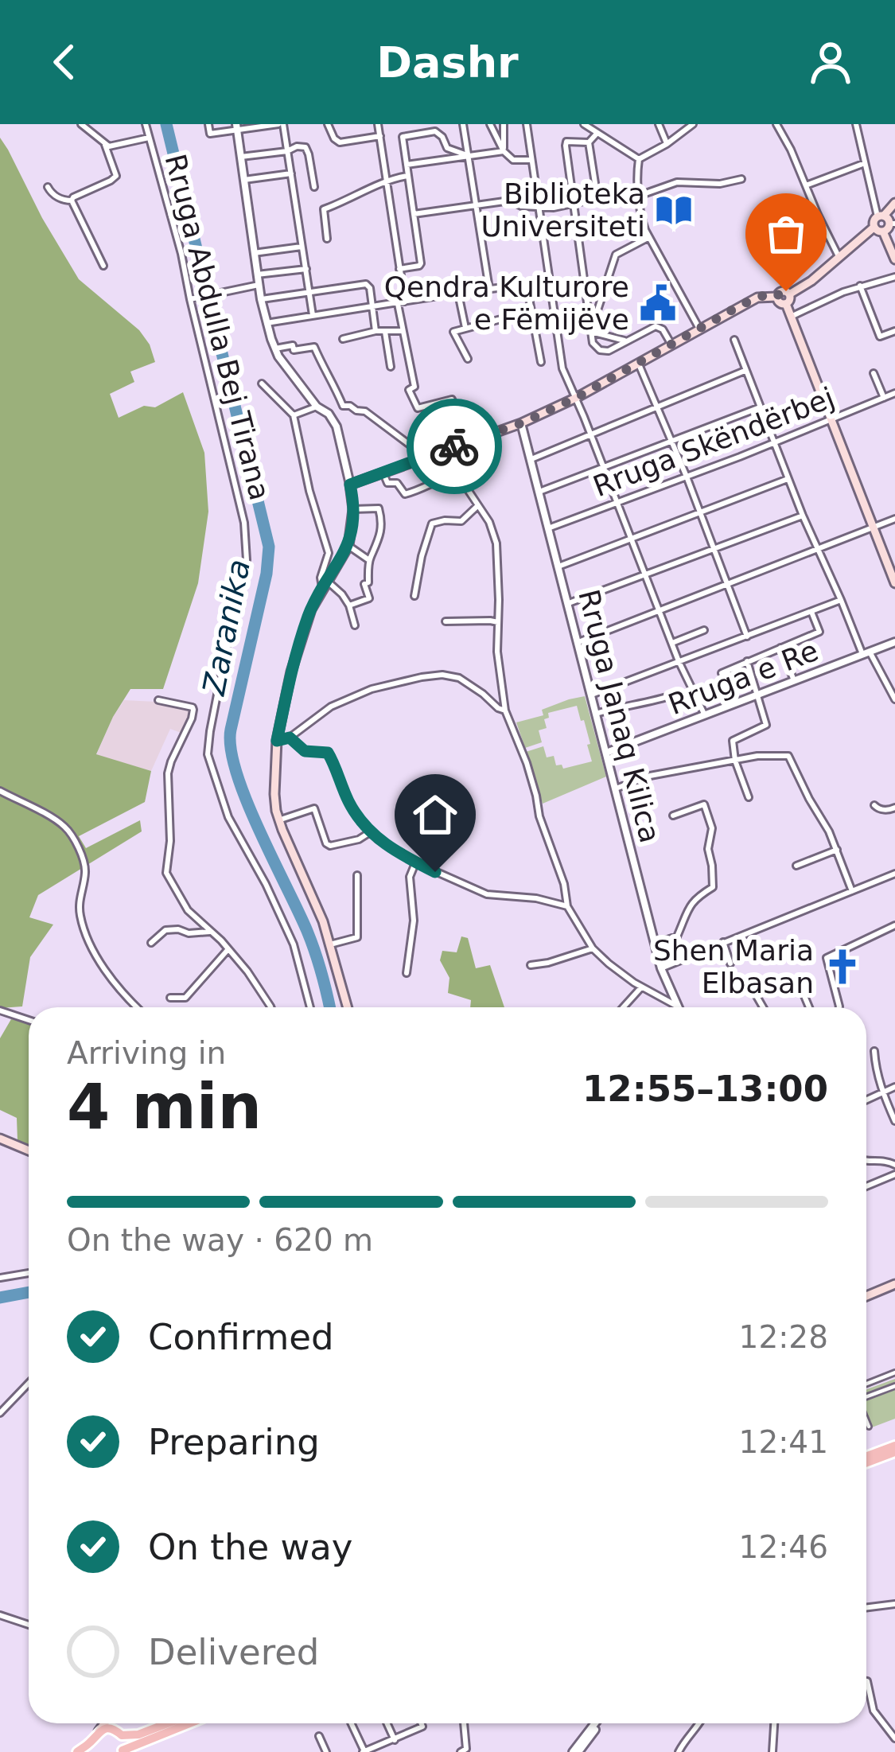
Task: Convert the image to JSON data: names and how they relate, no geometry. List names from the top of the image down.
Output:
{
  "streets": {
    "street": [
      "Rruga Abdulla Bej Tirana",
      "Rruga Skëndërbej",
      "Rruga e Re",
      "Rruga Janaq Kilica"
    ]
  },
  "crossings": [
    ["Rruga Skëndërbej", "Rruga Janaq Kilica"],
    ["Rruga e Re", "Rruga Janaq Kilica"]
  ],
  "water": ["Zaranika"],
  "places": {
    "library": ["Biblioteka Universiteti"],
    "public building": ["Qendra Kulturore e Fëmijëve"],
    "church": ["Shen Maria Elbasan"]
  },
  "page": {
    "header": "Dashr",
    "heading": ["4 min", "Arriving in", "12:55–13:00"],
    "bar": "On the way · 620 m",
    "list": [
      ["Confirmed", "12:28"],
      ["Preparing", "12:41"],
      ["On the way", "12:46"],
      "Delivered"
    ]
  }
}
